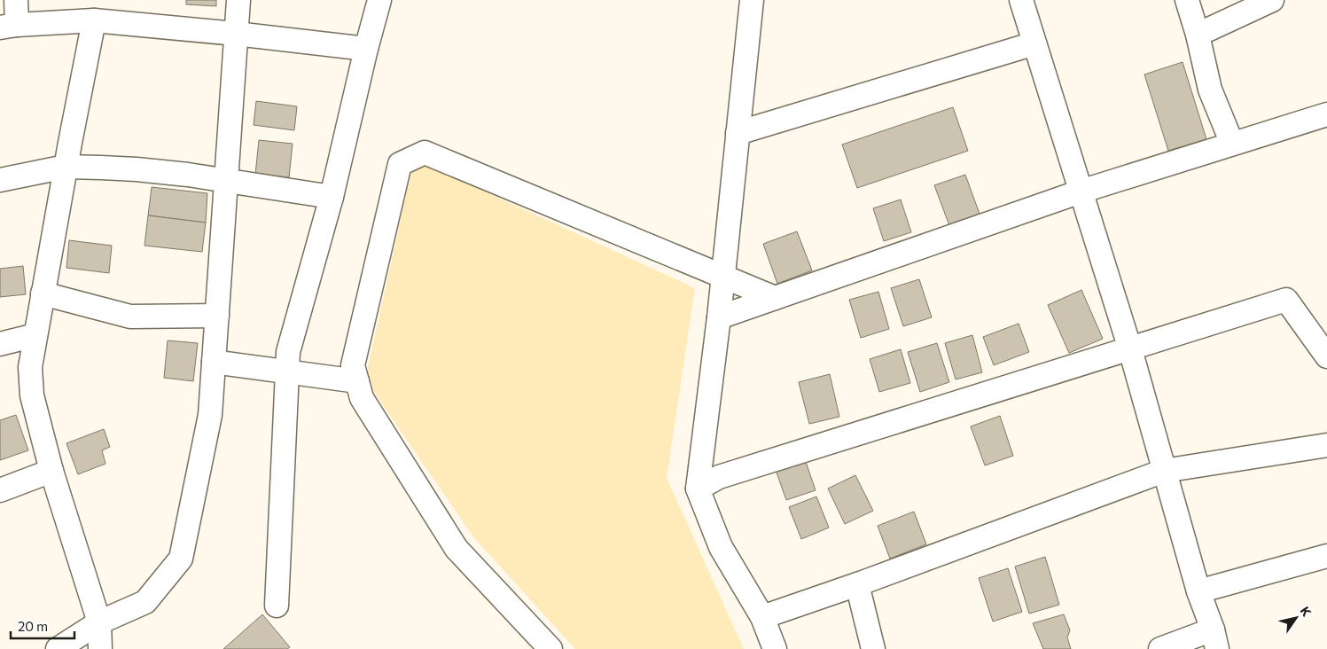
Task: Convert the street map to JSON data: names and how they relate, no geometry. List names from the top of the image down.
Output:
{
  "scale_bar": "20 m",
  "north": "top right"
}
